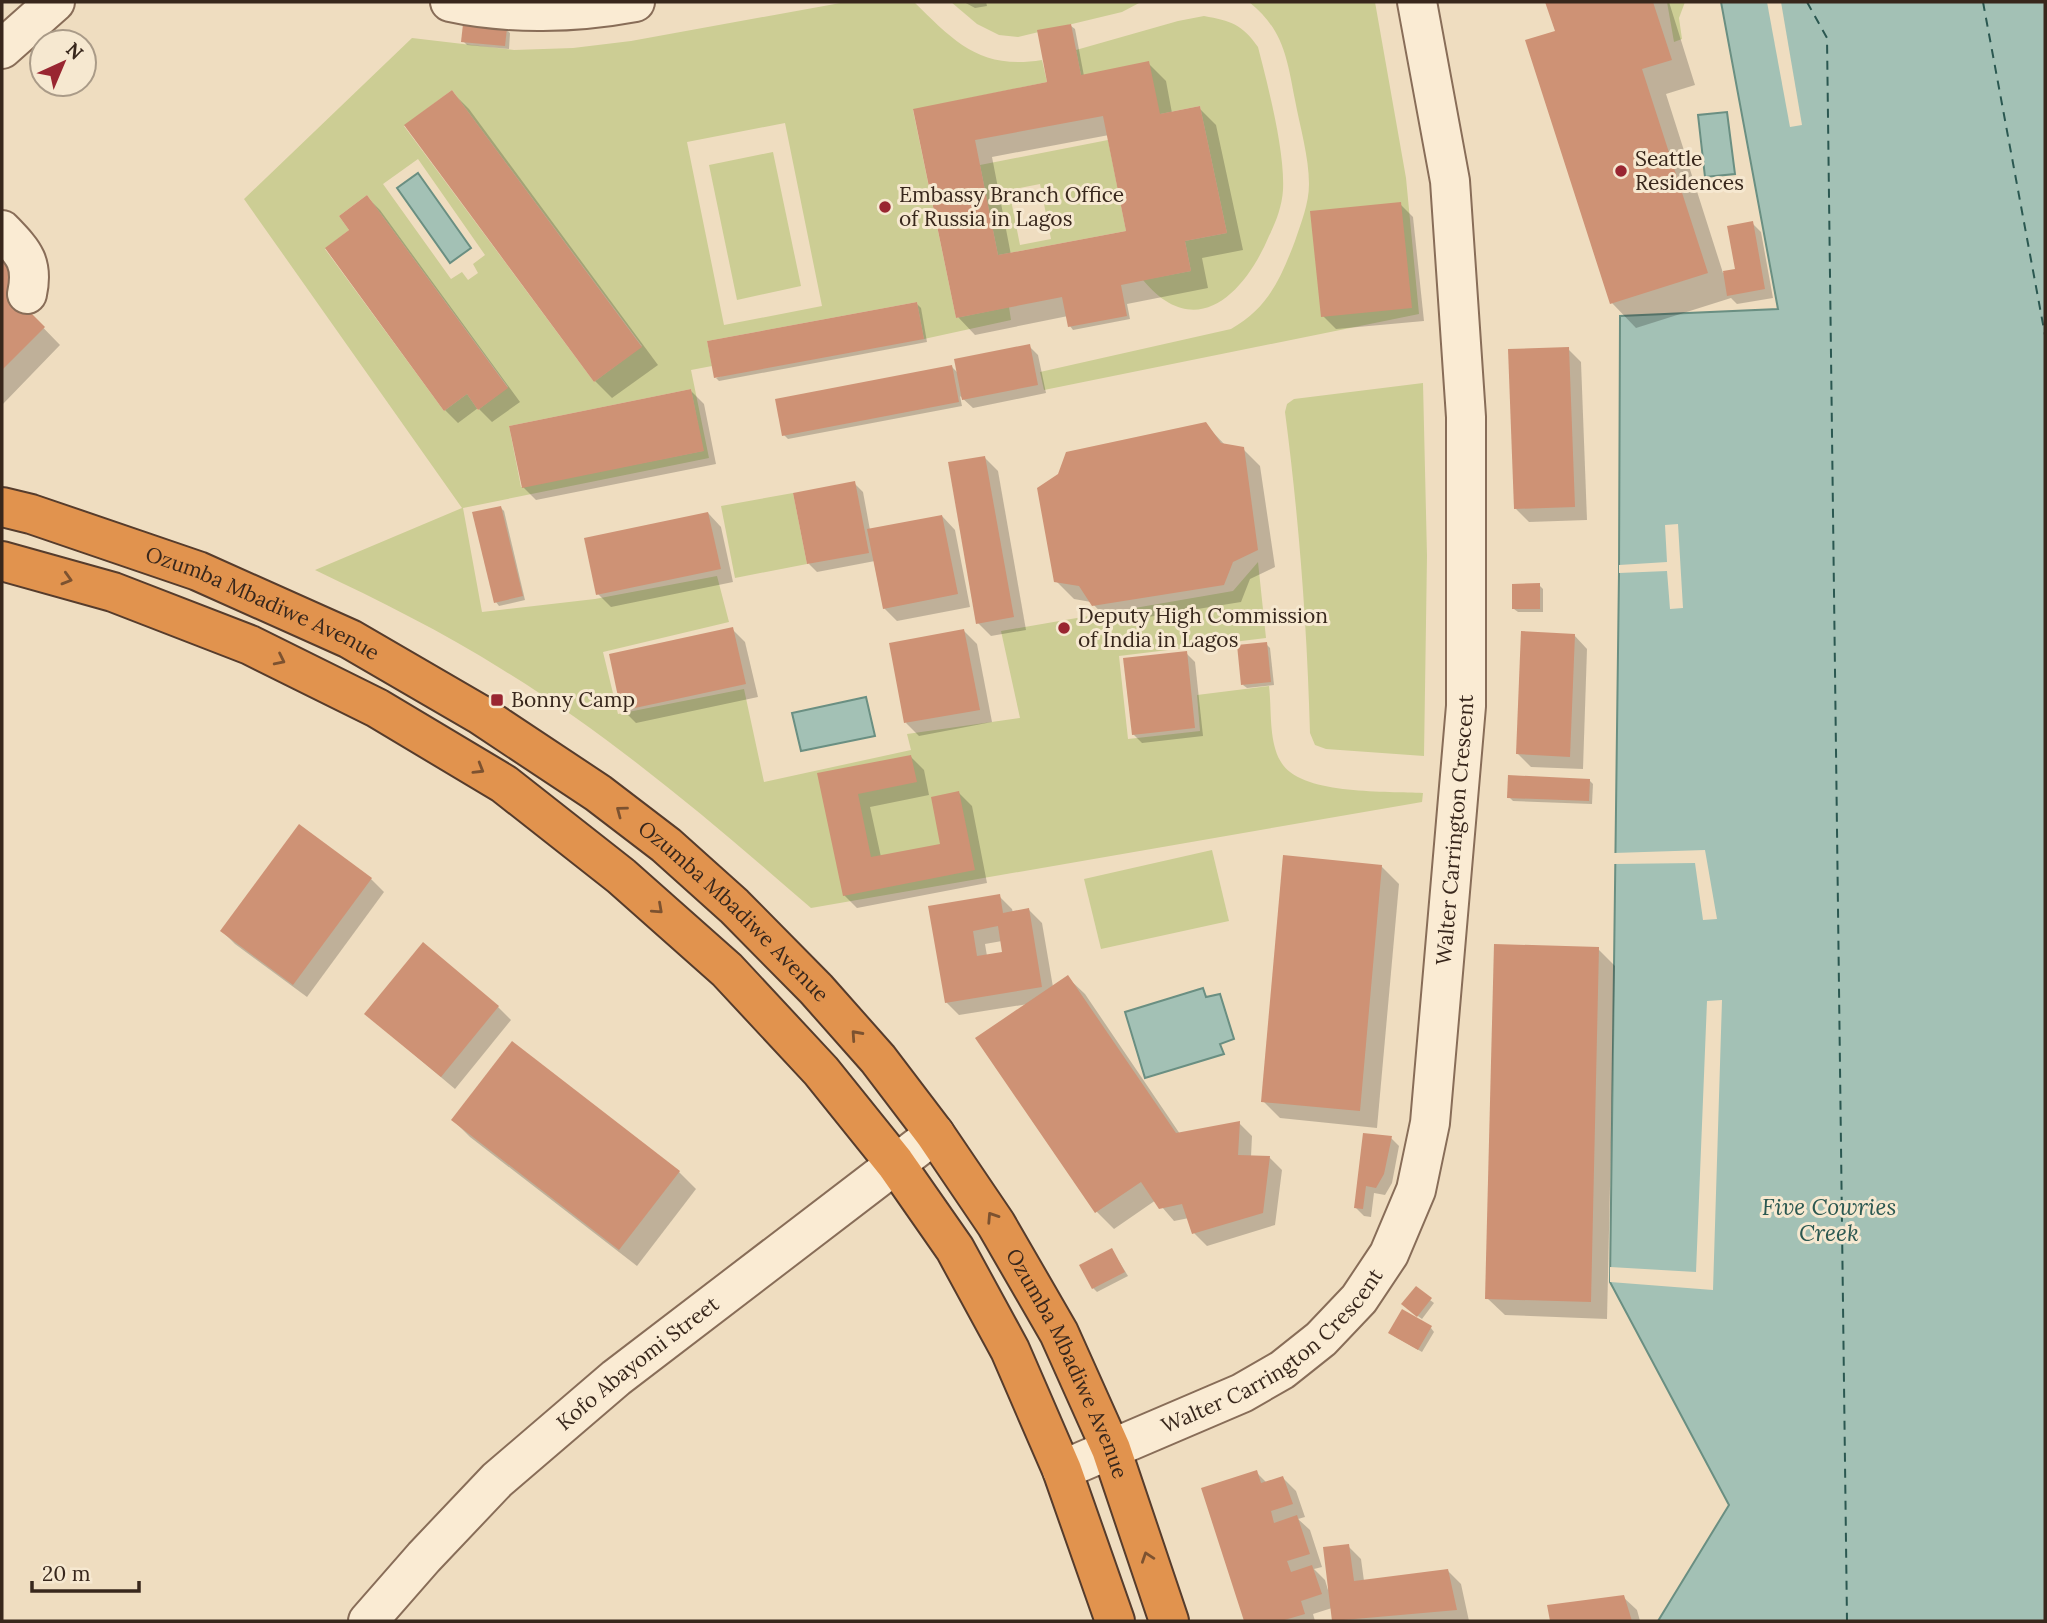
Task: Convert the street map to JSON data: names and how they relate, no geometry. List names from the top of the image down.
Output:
{
  "streets": {
    "highway": ["Ozumba Mbadiwe Avenue"],
    "street": ["Walter Carrington Crescent", "Kofo Abayomi Street"]
  },
  "crossings": [
    ["Ozumba Mbadiwe Avenue", "Walter Carrington Crescent"],
    ["Ozumba Mbadiwe Avenue", "Kofo Abayomi Street"]
  ],
  "water": ["Five Cowries Creek"],
  "places": {
    "other": ["Seattle Residences", "Embassy Branch Office of Russia in Lagos", "Deputy High Commission of India in Lagos"],
    "transit": ["Bonny Camp"]
  },
  "scale_bar": "20 m",
  "north": "top right"
}
